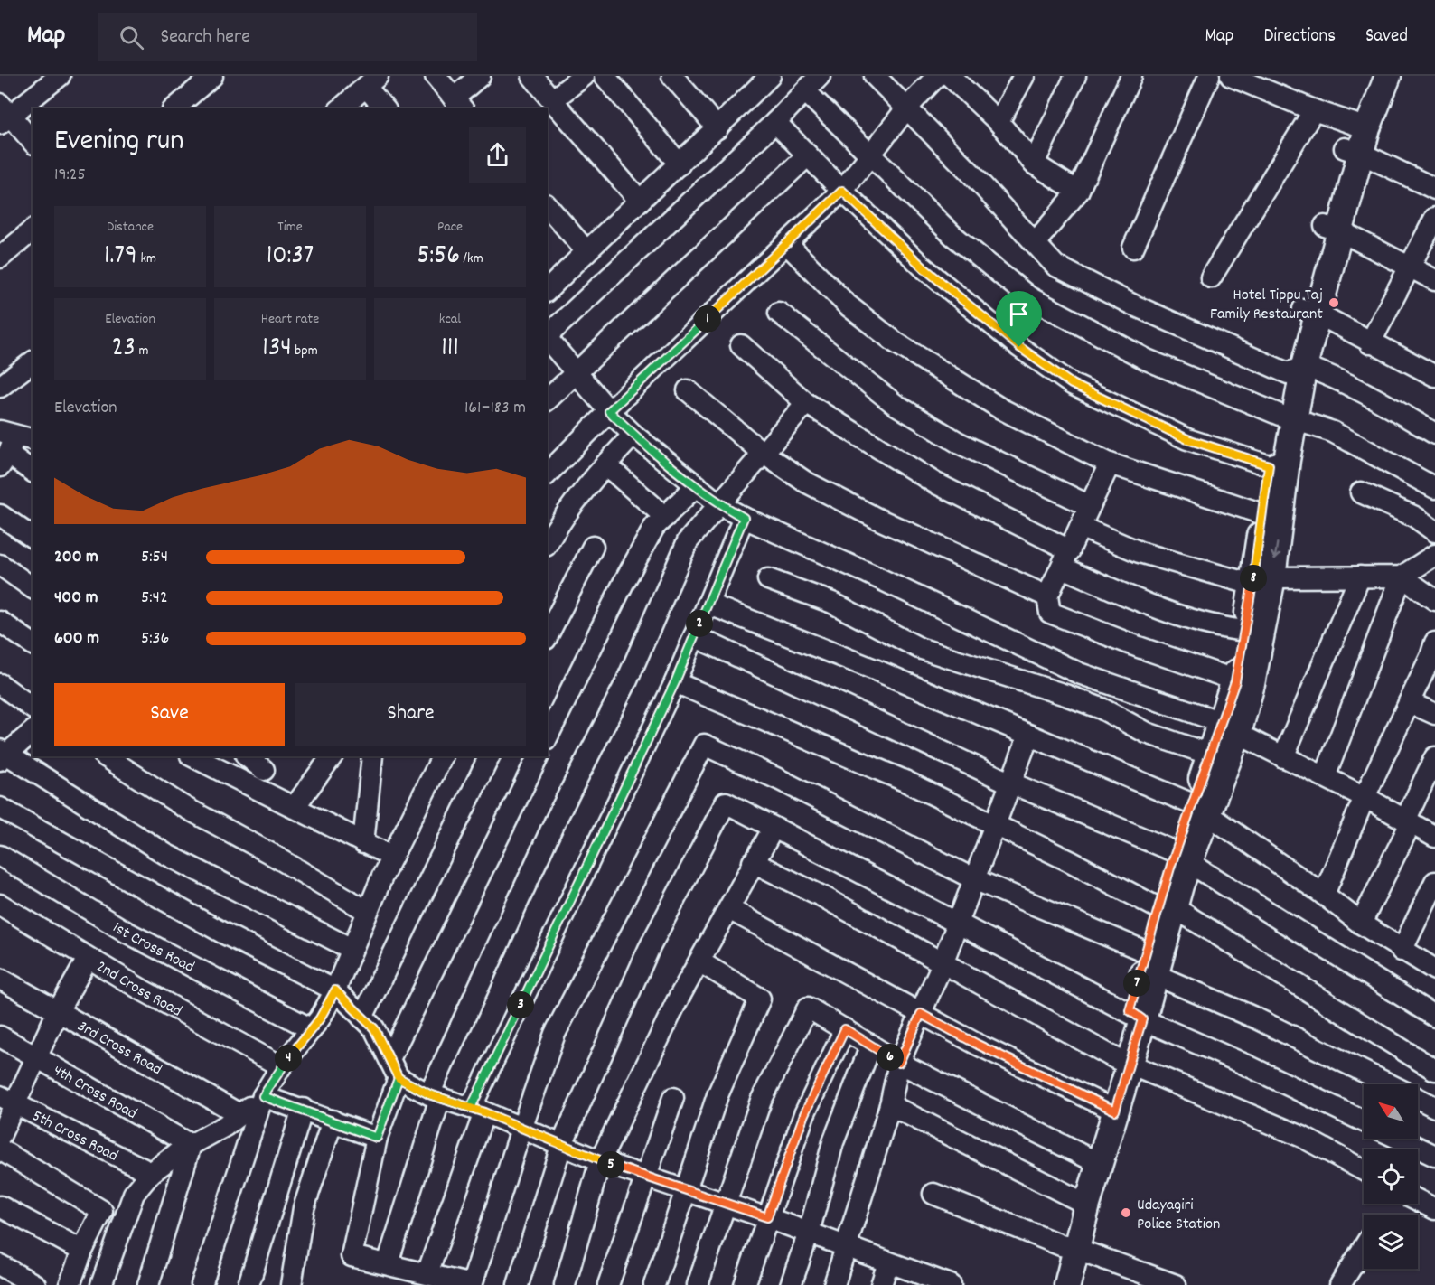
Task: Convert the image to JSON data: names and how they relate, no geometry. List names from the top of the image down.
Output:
{
  "streets": {
    "street": [
      "1st Cross Road",
      "2nd Cross Road",
      "3rd Cross Road",
      "4th Cross Road",
      "5th Cross Road"
    ]
  },
  "places": ["Hotel Tippu Taj Family Restaurant", "Udayagiri Police Station"],
  "north": "top left",
  "page": {
    "header": "Map",
    "search": "Search here",
    "nav": ["Map", "Directions", "Saved"],
    "heading": ["Evening run", "19:25"],
    "stats": [
      ["Distance", "1.79 km"],
      ["Time", "10:37"],
      ["Pace", "5:56 /km"],
      ["Elevation", "23 m"],
      ["Heart rate", "134 bpm"],
      ["kcal", "111"]
    ],
    "pins": [
      "1",
      "8",
      "2",
      "7",
      "3",
      "6",
      "4",
      "5"
    ],
    "chart": ["Elevation", "161–183 m"],
    "list": [
      {
        "name": "200 m",
        "note": "5:54"
      },
      {
        "name": "400 m",
        "note": "5:42"
      },
      {
        "name": "600 m",
        "note": "5:36"
      }
    ],
    "buttons": ["Save", "Share"]
  }
}
